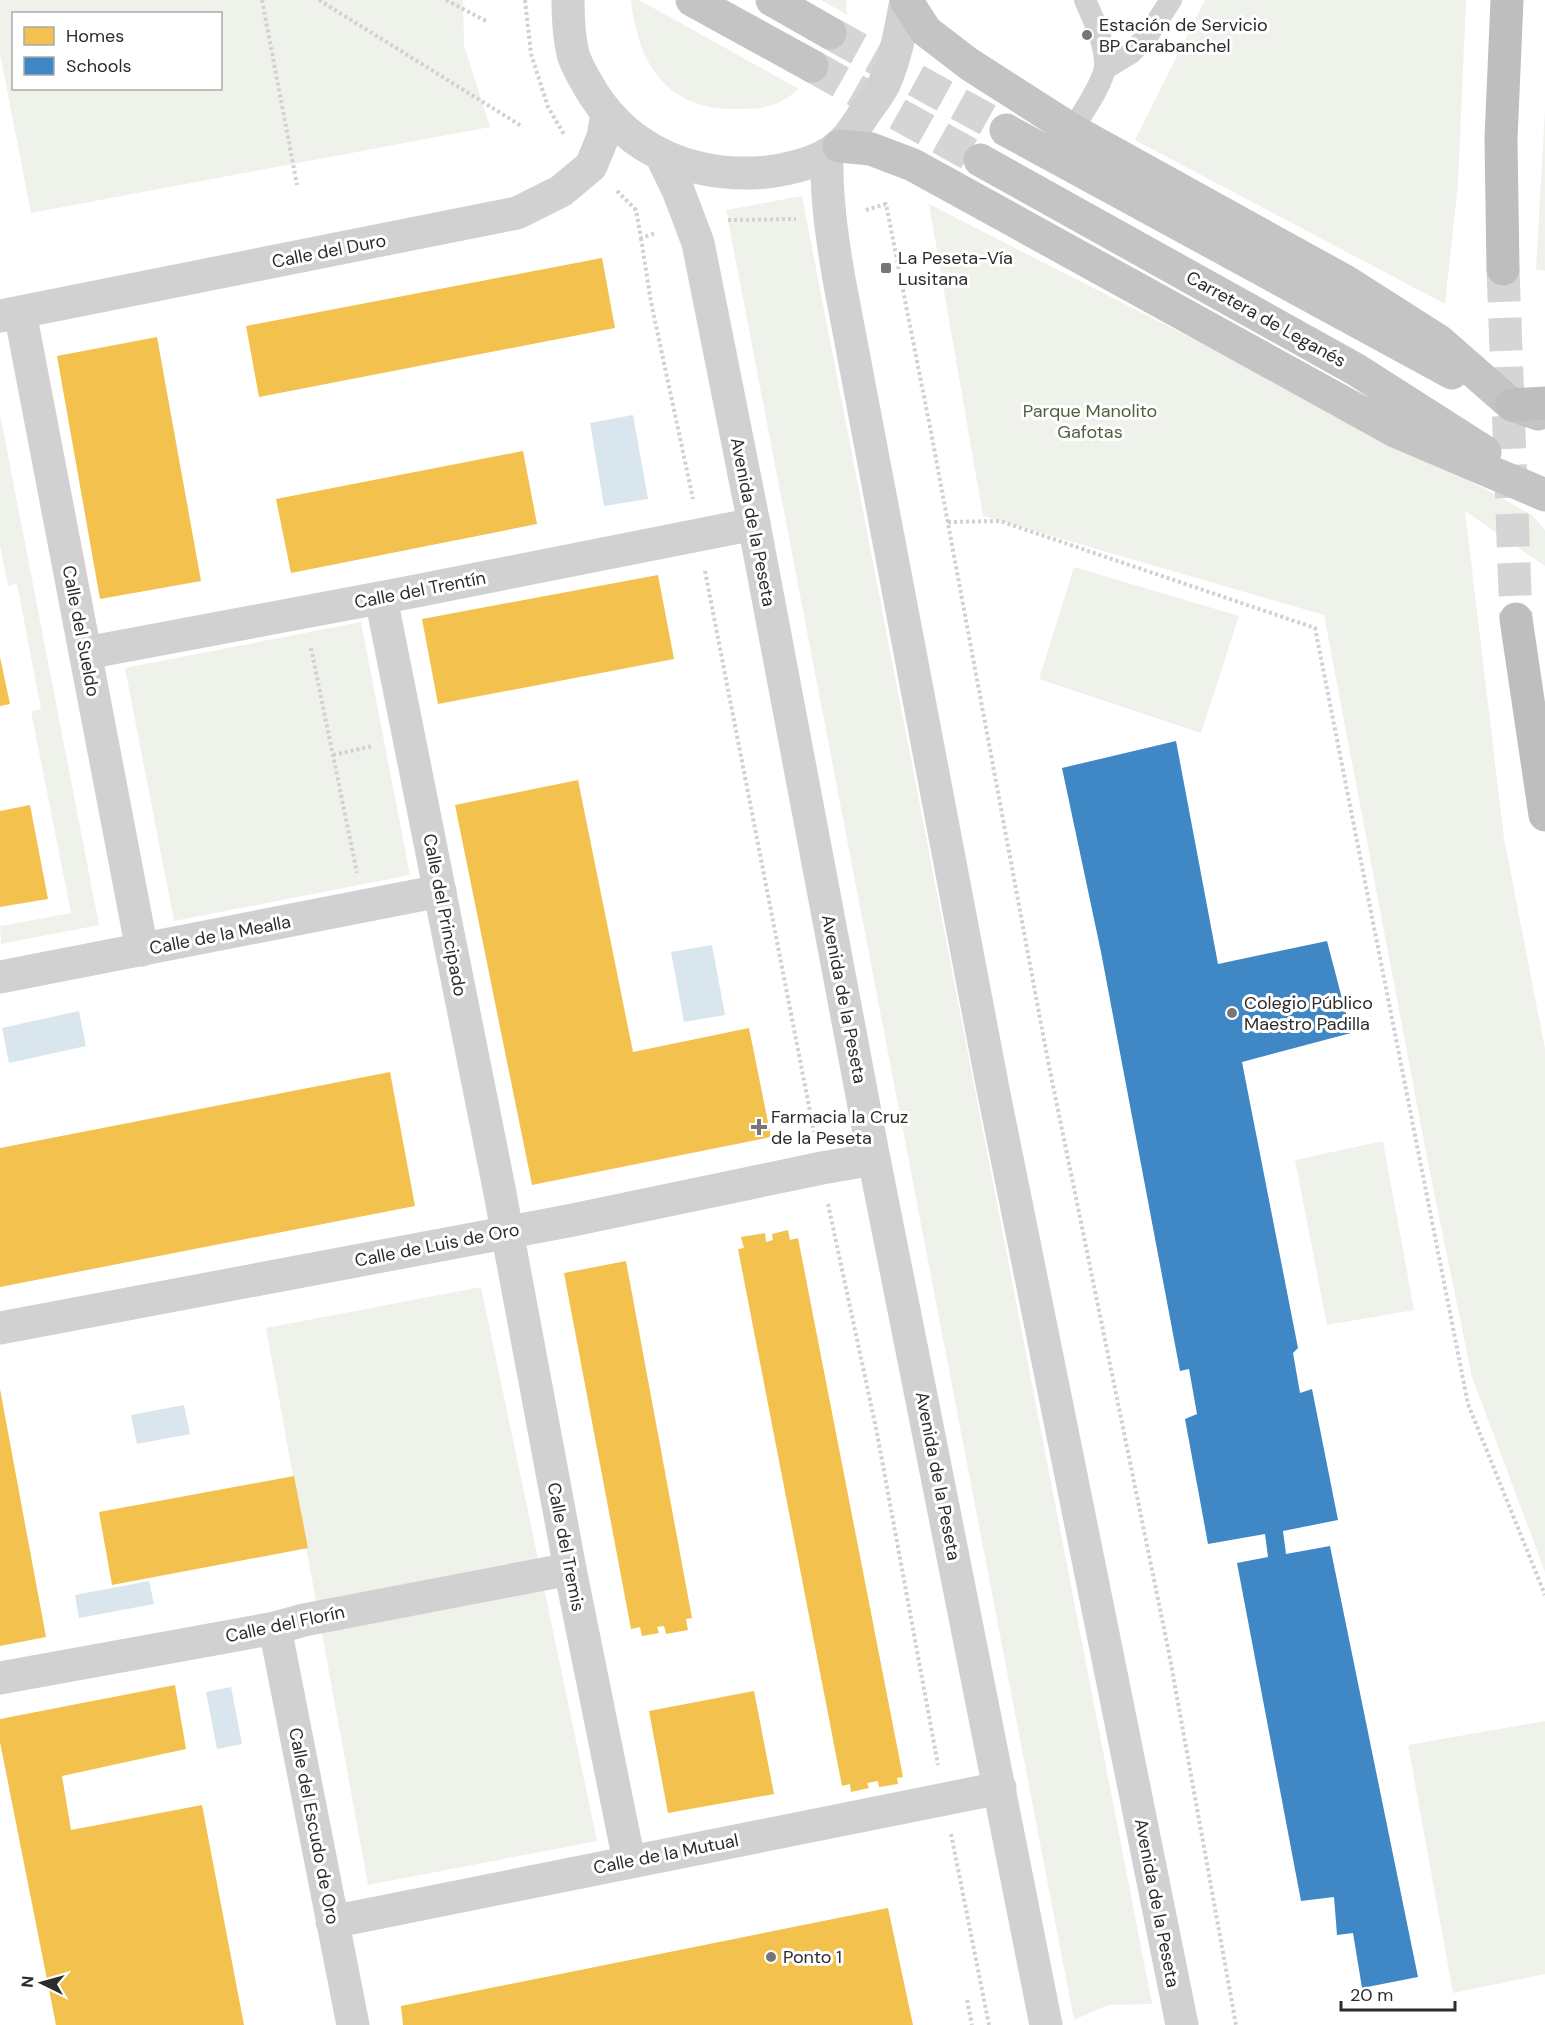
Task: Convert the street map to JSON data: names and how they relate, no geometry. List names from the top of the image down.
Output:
{
  "streets": {
    "main road": ["Carretera de Leganés"],
    "street": [
      "Calle del Duro",
      "Avenida de la Peseta",
      "Calle del Trentín",
      "Calle del Sueldo",
      "Calle del Principado",
      "Calle de la Mealla",
      "Calle de Luis de Oro",
      "Calle del Tremis",
      "Calle del Florín",
      "Calle del Escudo de Oro",
      "Calle de la Mutual"
    ]
  },
  "crossings": [
    ["Calle del Duro", "Calle del Sueldo"],
    ["Avenida de la Peseta", "Calle del Trentín"],
    ["Avenida de la Peseta", "Calle de Luis de Oro"],
    ["Avenida de la Peseta", "Calle de la Mutual"],
    ["Calle del Trentín", "Calle del Sueldo"],
    ["Calle del Trentín", "Calle del Principado"],
    ["Calle del Sueldo", "Calle de la Mealla"],
    ["Calle del Principado", "Calle de la Mealla"],
    ["Calle del Principado", "Calle de Luis de Oro"],
    ["Calle del Principado", "Calle del Tremis"],
    ["Calle de Luis de Oro", "Calle del Tremis"],
    ["Calle del Tremis", "Calle del Florín"],
    ["Calle del Tremis", "Calle de la Mutual"],
    ["Calle del Florín", "Calle del Escudo de Oro"],
    ["Calle del Escudo de Oro", "Calle de la Mutual"]
  ],
  "parks": ["Parque Manolito Gafotas"],
  "places": {
    "other": ["Estación de Servicio BP Carabanchel", "Colegio Público Maestro Padilla", "Ponto 1"],
    "transit": ["La Peseta-Vía Lusitana"],
    "health": ["Farmacia la Cruz de la Peseta"]
  },
  "legend": ["Homes", "Schools"],
  "scale_bar": "20 m",
  "north": "left"
}
